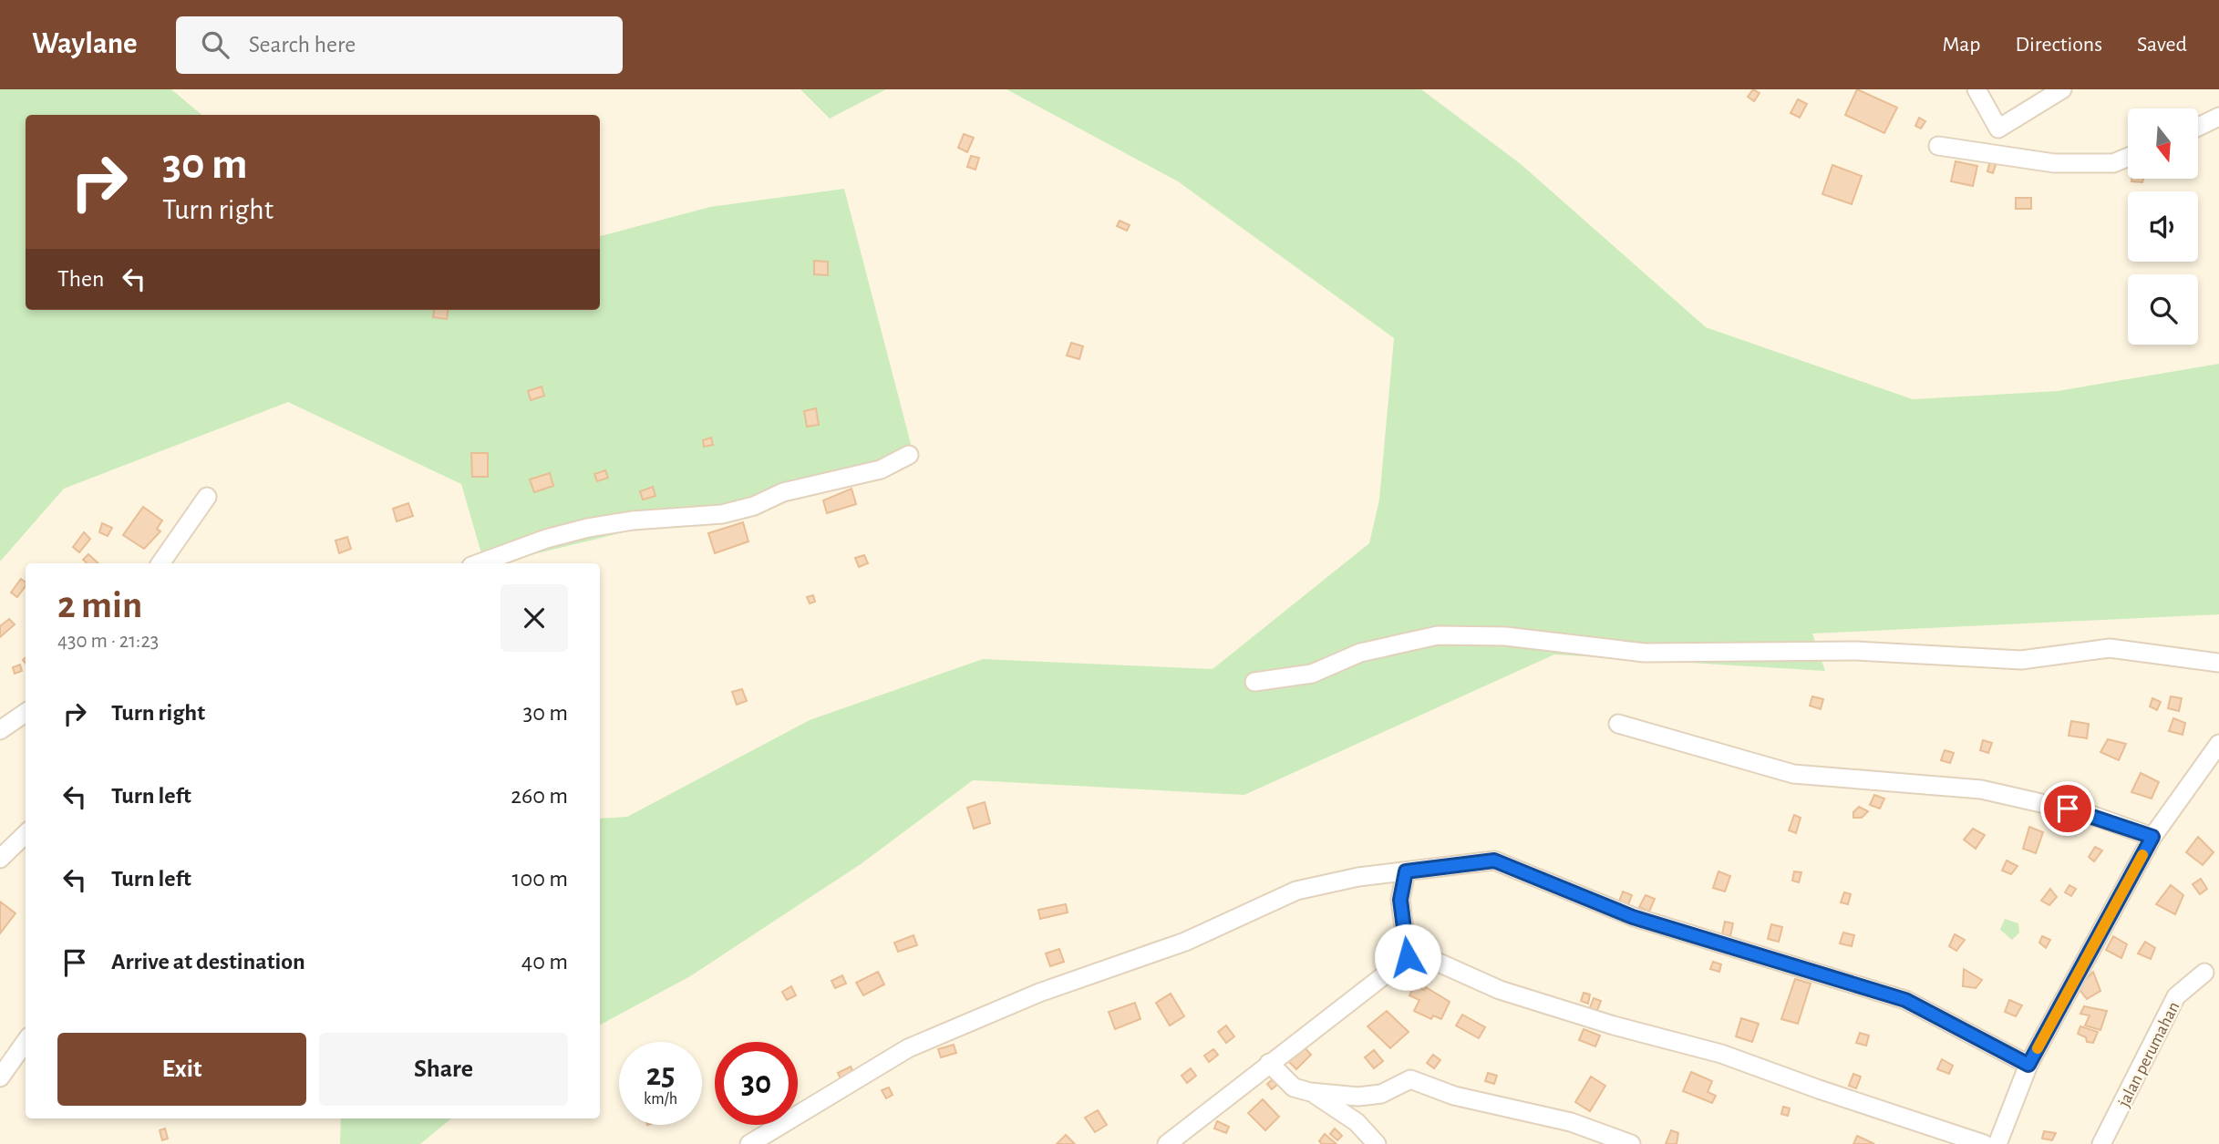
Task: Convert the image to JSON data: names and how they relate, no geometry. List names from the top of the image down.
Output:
{
  "streets": {
    "street": ["jalan perumahan"]
  },
  "north": "bottom",
  "page": {
    "header": "Waylane",
    "search": "Search here",
    "nav": ["Map", "Directions", "Saved"],
    "turn": ["30 m", "Turn right"],
    "then": "Then",
    "heading": ["2 min", "430 m · 21:23"],
    "list": [
      {
        "name": "Turn right",
        "value": "30 m"
      },
      {
        "name": "Turn left",
        "value": "260 m"
      },
      {
        "name": "Turn left",
        "value": "100 m"
      },
      {
        "name": "Arrive at destination",
        "value": "40 m"
      }
    ],
    "buttons": ["Exit", "Share"],
    "speed": "25 km/h",
    "limit": "30"
  }
}
